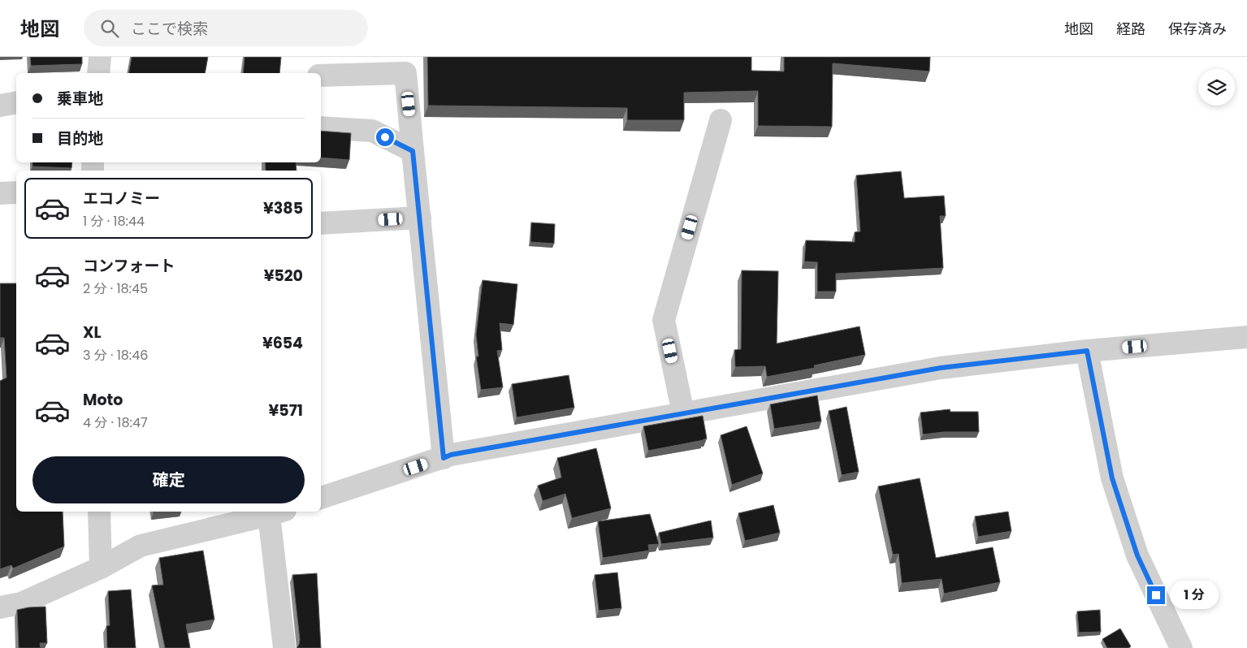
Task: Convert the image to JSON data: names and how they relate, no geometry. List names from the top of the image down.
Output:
{
  "page": {
    "header": "地図",
    "search": "ここで検索",
    "nav": ["地図", "経路", "保存済み"],
    "banner": ["乗車地", "目的地"],
    "list": [
      {
        "name": "エコノミー",
        "note": "1 分 · 18:44",
        "value": "¥385"
      },
      {
        "name": "コンフォート",
        "note": "2 分 · 18:45",
        "value": "¥520"
      },
      {
        "name": "XL",
        "note": "3 分 · 18:46",
        "value": "¥654"
      },
      {
        "name": "Moto",
        "note": "4 分 · 18:47",
        "value": "¥571"
      }
    ],
    "buttons": "確定",
    "bubble": "1 分"
  }
}
